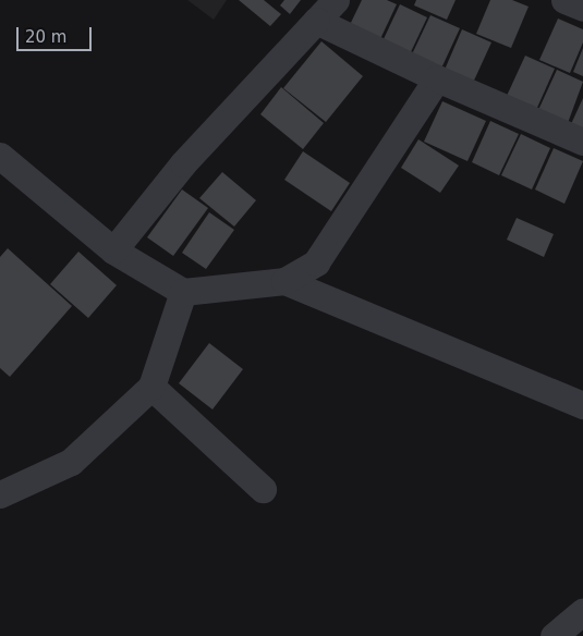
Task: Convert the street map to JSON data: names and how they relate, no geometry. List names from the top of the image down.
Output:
{
  "scale_bar": "20 m"
}
